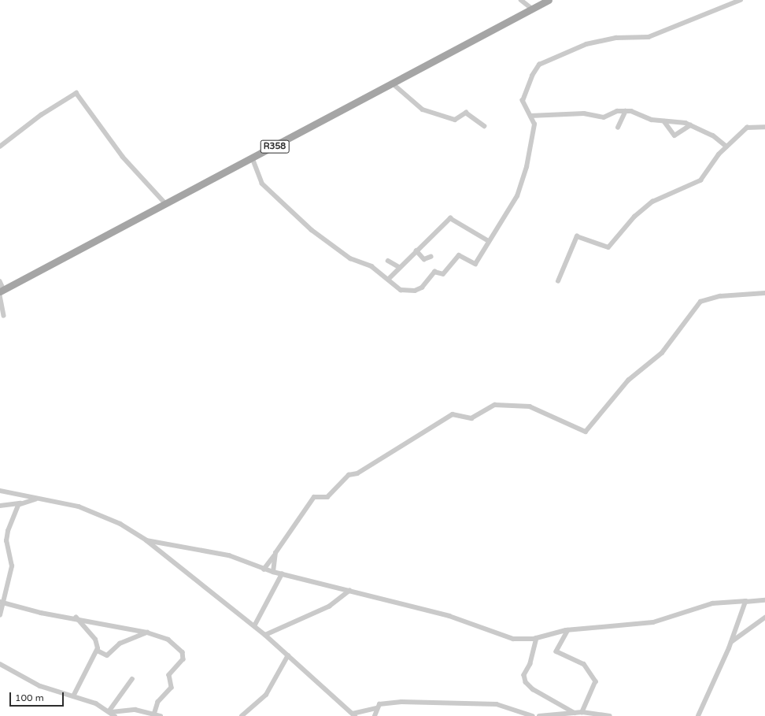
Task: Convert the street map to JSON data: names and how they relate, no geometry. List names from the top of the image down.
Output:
{
  "streets": {
    "main road": ["R358"]
  },
  "scale_bar": "100 m"
}
